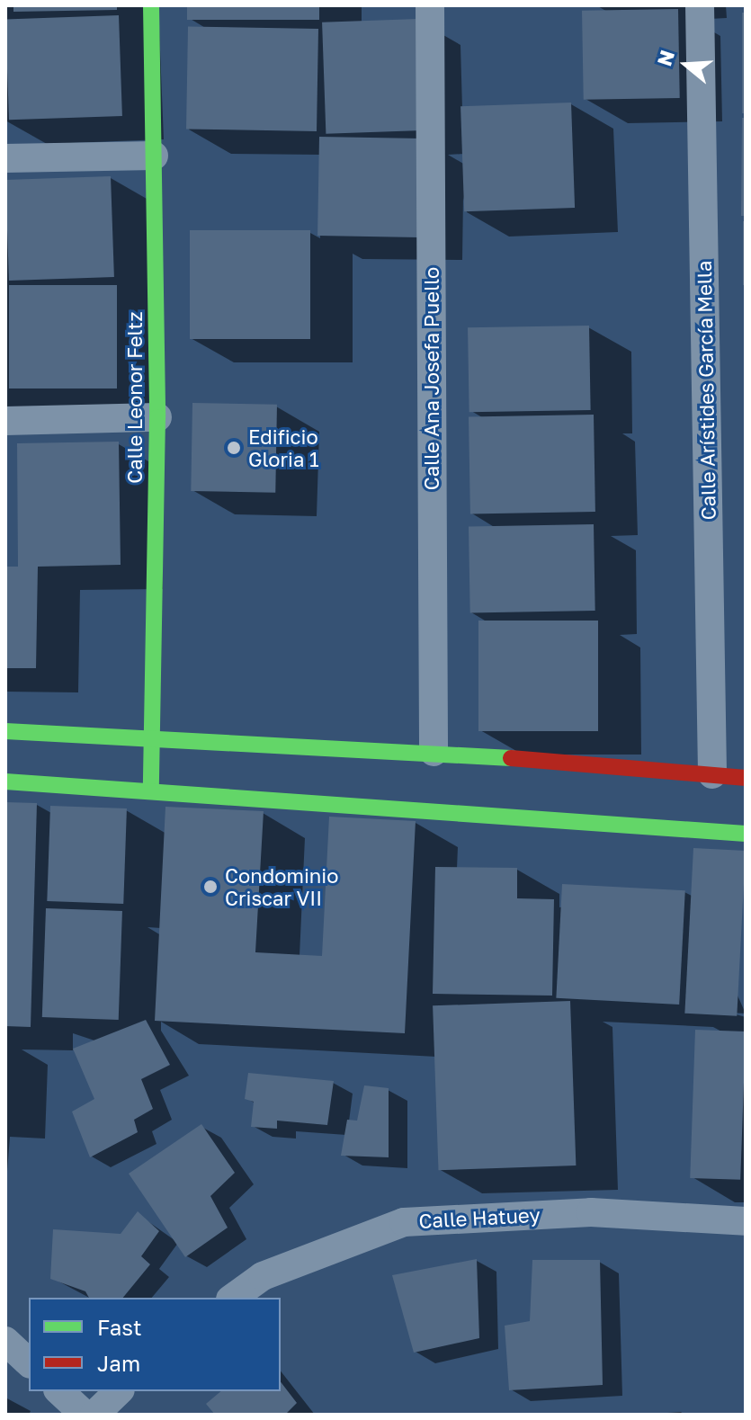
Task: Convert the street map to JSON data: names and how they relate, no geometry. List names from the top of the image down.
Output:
{
  "streets": {
    "street": [
      "Calle Ana Josefa Puello",
      "Calle Arístides García Mella",
      "Calle Leonor Feltz",
      "Calle Hatuey"
    ]
  },
  "places": ["Edificio Gloria 1", "Condominio Criscar VII"],
  "legend": ["Fast", "Jam"],
  "north": "left"
}
